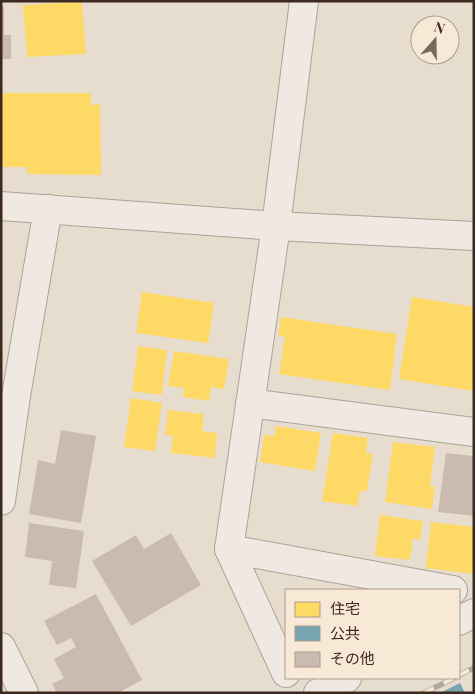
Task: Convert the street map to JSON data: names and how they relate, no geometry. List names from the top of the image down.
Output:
{
  "legend": ["住宅", "公共", "その他"],
  "north": "top"
}
